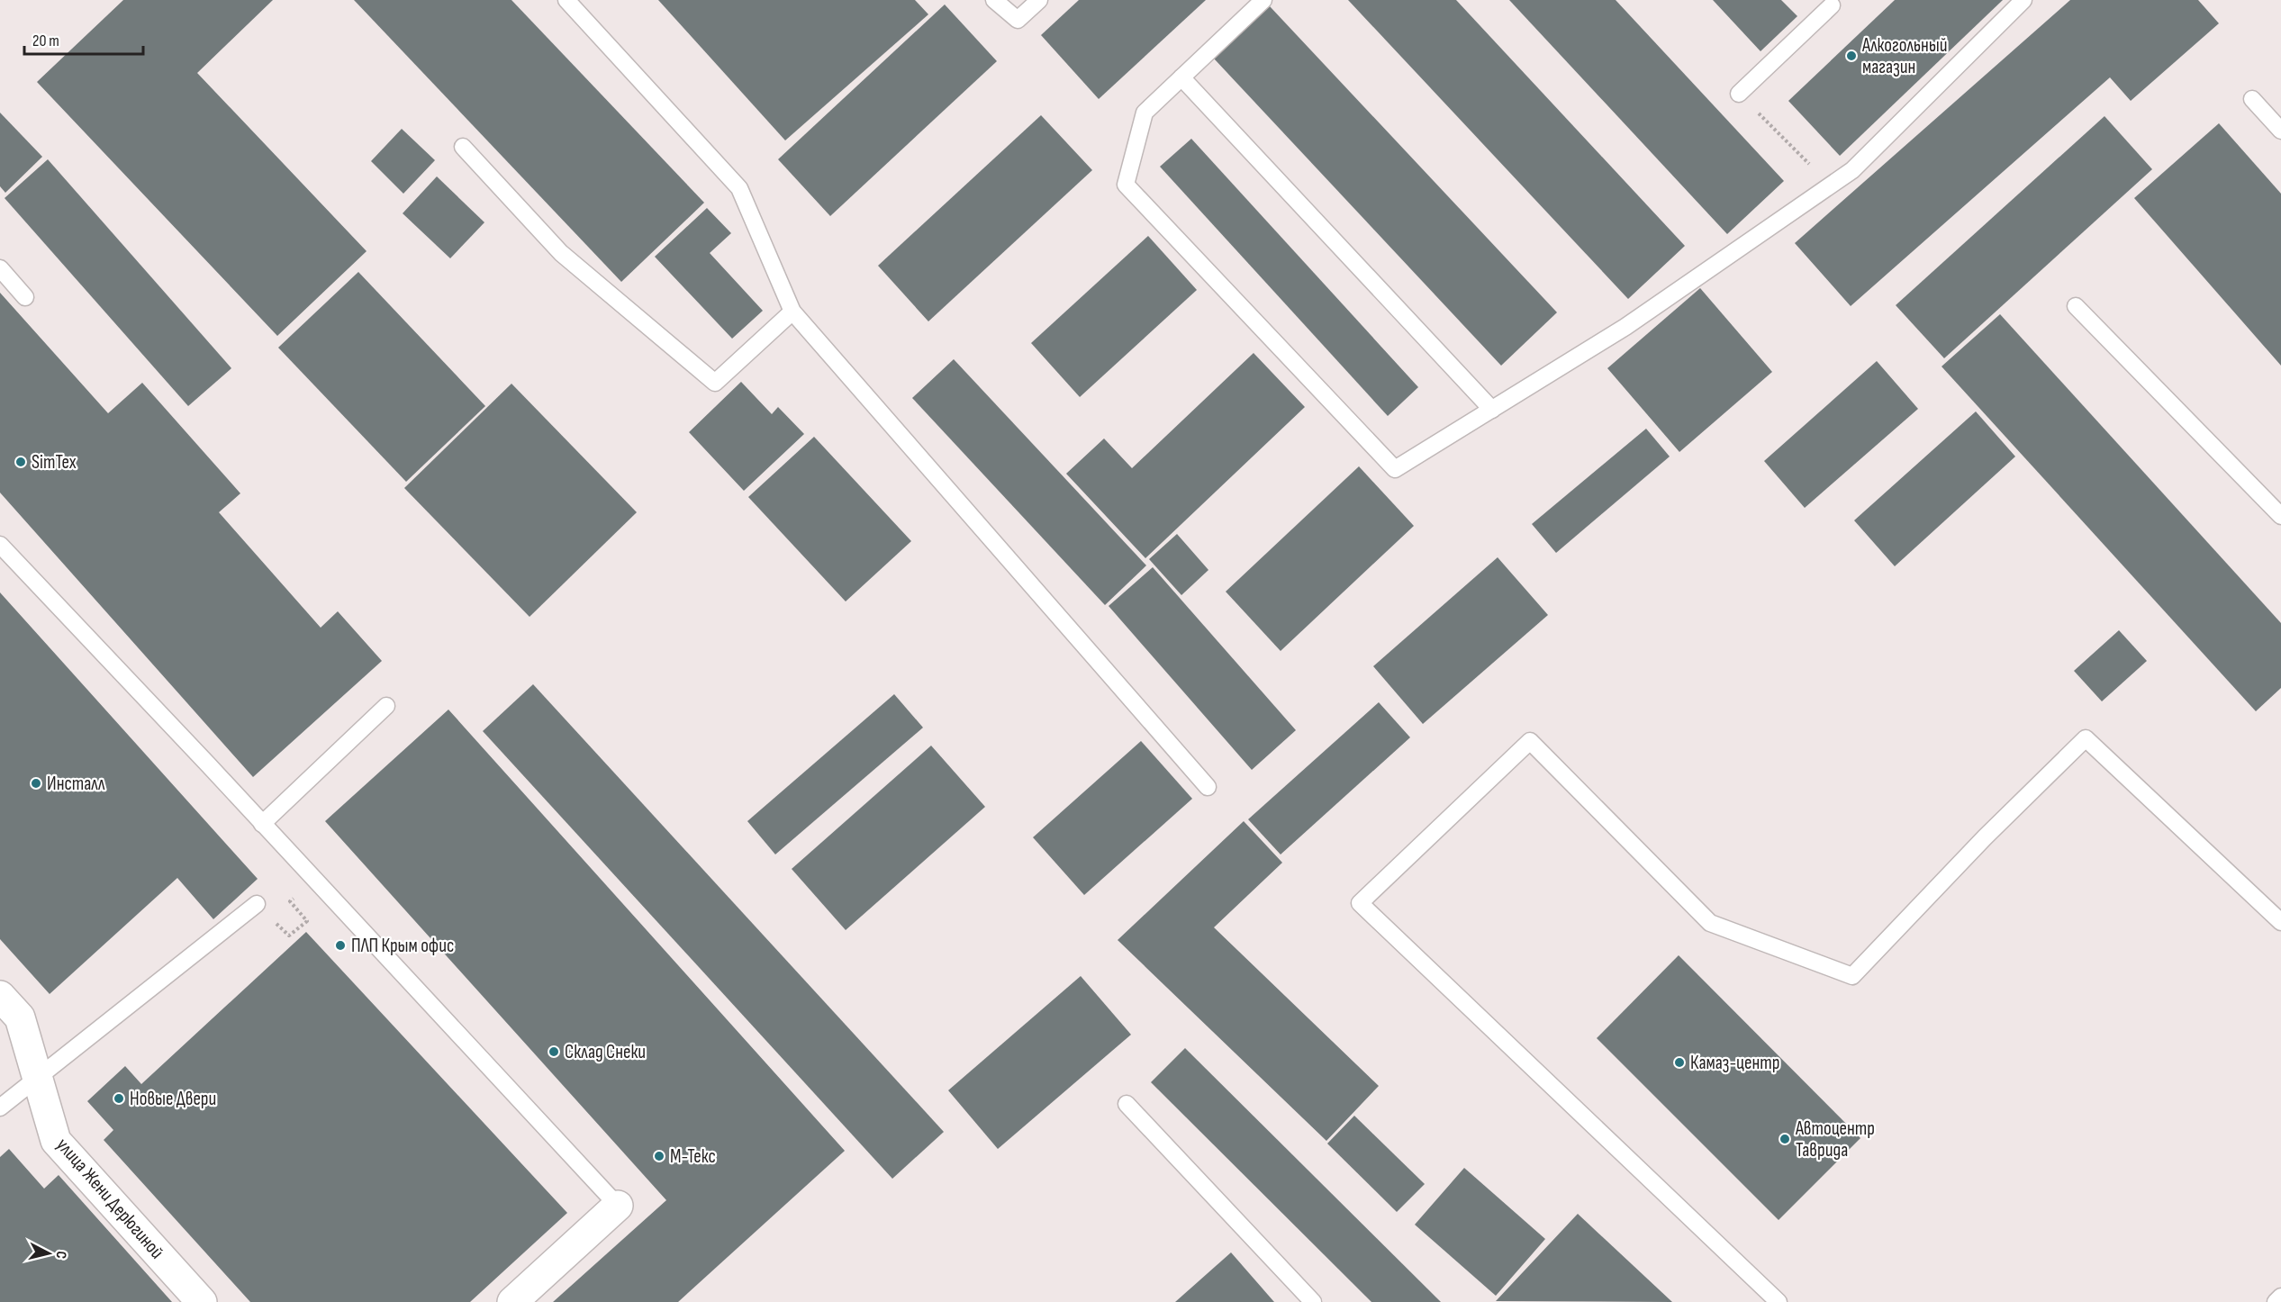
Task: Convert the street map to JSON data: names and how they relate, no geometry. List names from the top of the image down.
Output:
{
  "streets": {
    "street": ["улица Жени Дерюгиной"]
  },
  "places": [
    "Алкогольный магазин",
    "SimTex",
    "Инсталл",
    "ПЛП Крым офис",
    "Склад Снеки",
    "Камаз-центр",
    "Новые Двери",
    "Автоцентр Таврида",
    "М-Текс"
  ],
  "scale_bar": "20 m",
  "north": "right"
}
